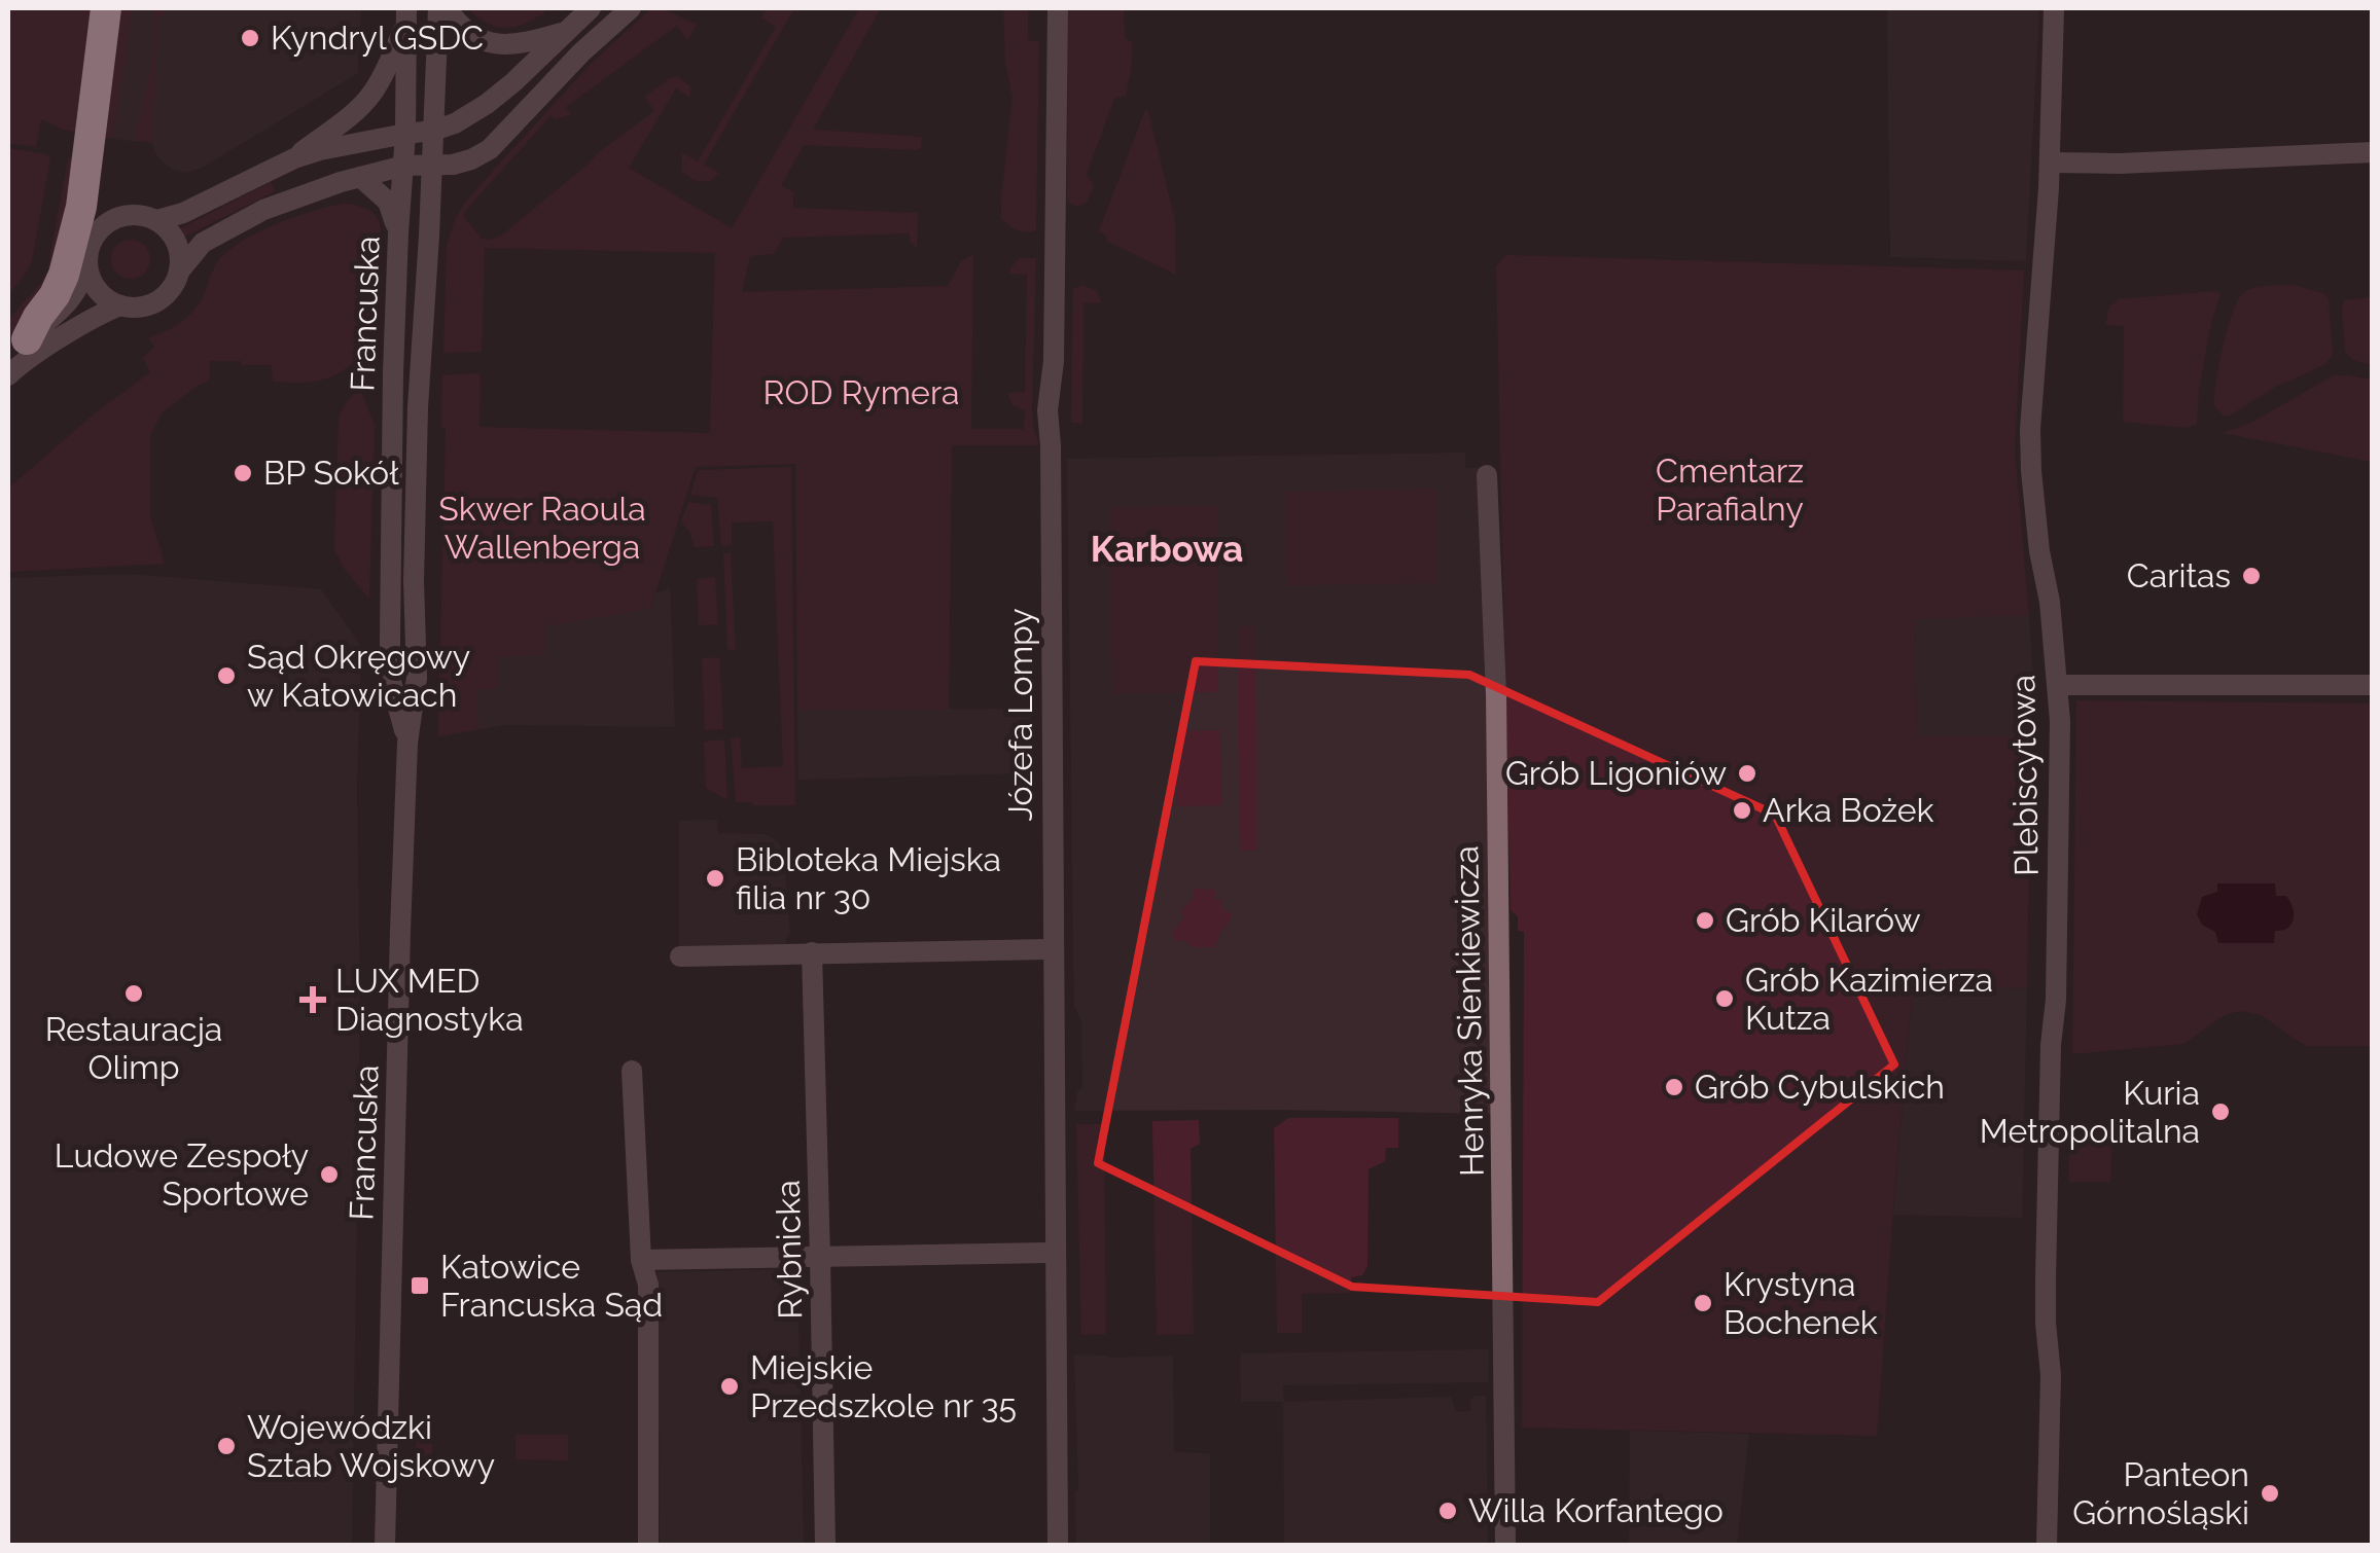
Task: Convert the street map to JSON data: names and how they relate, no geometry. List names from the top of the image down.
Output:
{
  "streets": {
    "street": [
      "Francuska",
      "Józefa Lompy",
      "Plebiscytowa",
      "Henryka Sienkiewicza",
      "Rybnicka"
    ]
  },
  "districts": ["Karbowa"],
  "parks": ["ROD Rymera", "Cmentarz Parafialny", "Skwer Raoula Wallenberga"],
  "places": {
    "other": [
      "Kyndryl GSDC",
      "BP Sokół",
      "Caritas",
      "Sąd Okręgowy w Katowicach",
      "Grób Ligoniów",
      "Arka Bożek",
      "Bibloteka Miejska filia nr 30",
      "Grób Kilarów",
      "Restauracja Olimp",
      "Grób Kazimierza Kutza",
      "Grób Cybulskich",
      "Kuria Metropolitalna",
      "Ludowe Zespoły Sportowe",
      "Krystyna Bochenek",
      "Miejskie Przedszkole nr 35",
      "Wojewódzki Sztab Wojskowy",
      "Panteon Górnośląski",
      "Willa Korfantego"
    ],
    "health": ["LUX MED Diagnostyka"],
    "transit": ["Katowice Francuska Sąd"]
  }
}
